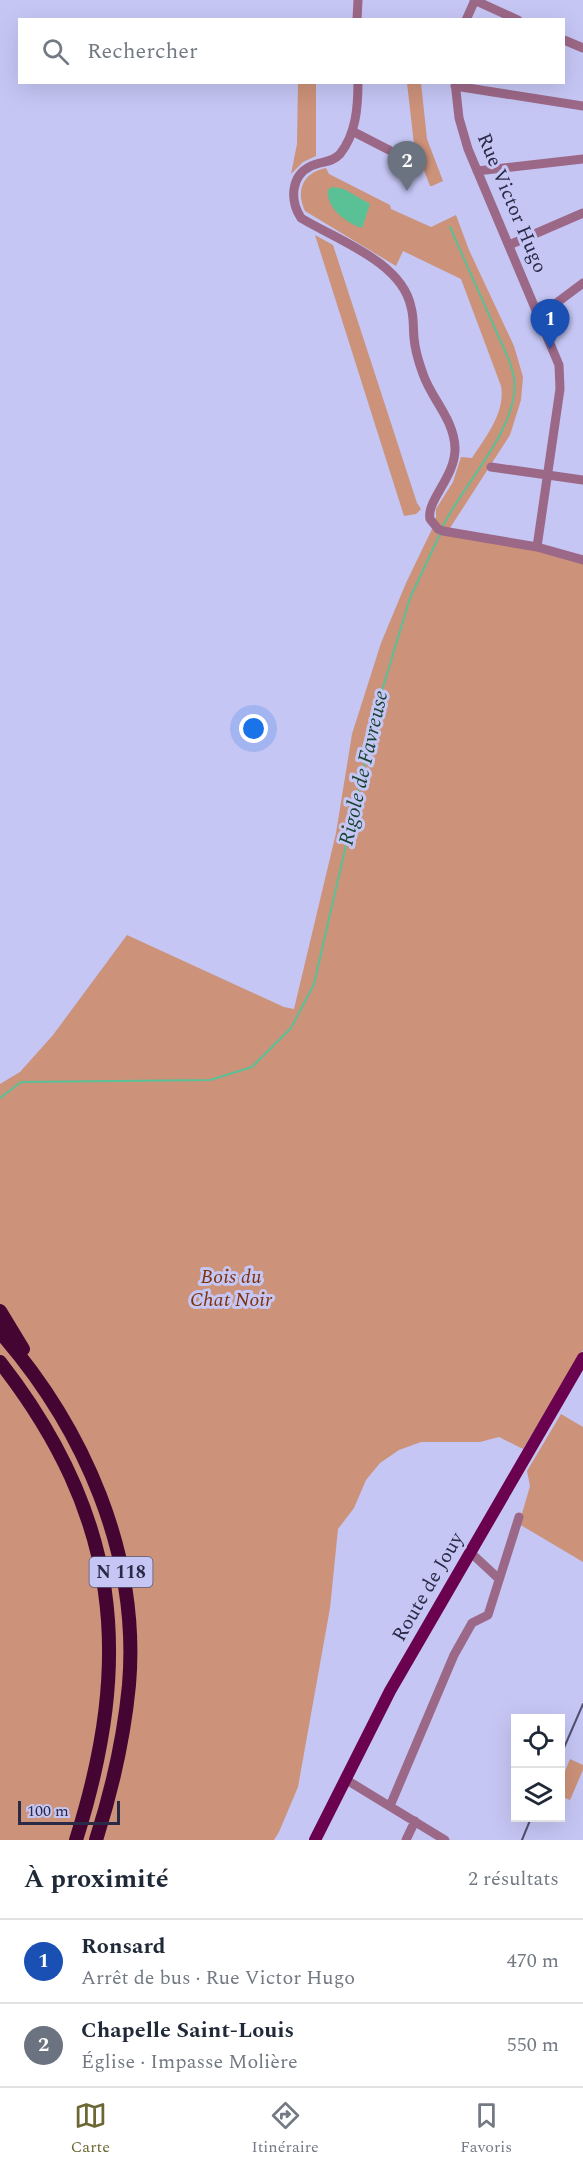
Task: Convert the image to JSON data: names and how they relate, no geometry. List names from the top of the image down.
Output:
{
  "streets": {
    "highway": ["N 118"],
    "main road": ["Route de Jouy"],
    "street": ["Rue Victor Hugo"]
  },
  "water": ["Rigole de Favreuse"],
  "parks": ["Bois du Chat Noir"],
  "scale_bar": "100 m",
  "page": {
    "search": "Rechercher",
    "pins": ["2", "1"],
    "scale": "100 m",
    "heading": ["À proximité", "2 résultats"],
    "list": [
      {
        "mark": "1",
        "name": "Ronsard",
        "note": "Arrêt de bus · Rue Victor Hugo",
        "value": "470 m"
      },
      {
        "mark": "2",
        "name": "Chapelle Saint-Louis",
        "note": "Église · Impasse Molière",
        "value": "550 m"
      }
    ],
    "nav": ["Carte", "Itinéraire", "Favoris"]
  }
}
